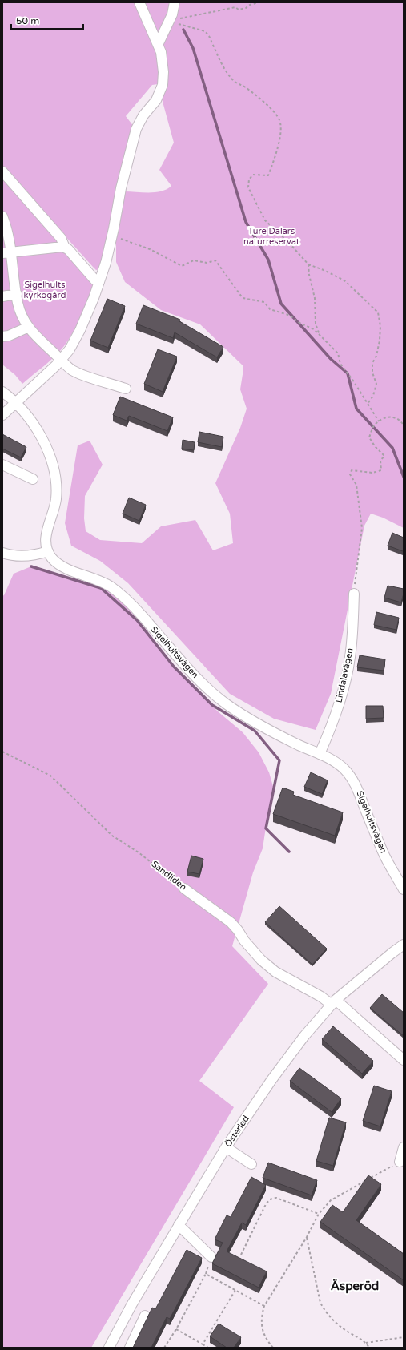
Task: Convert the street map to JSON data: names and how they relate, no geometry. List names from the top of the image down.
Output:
{
  "streets": {
    "street": [
      "Sigelhultsvägen",
      "Lindalavägen",
      "Sandliden",
      "Österled"
    ]
  },
  "crossings": [
    ["Sigelhultsvägen", "Lindalavägen"],
    ["Sandliden", "Österled"]
  ],
  "districts": ["Äsperöd"],
  "parks": ["Ture Dalars naturreservat", "Sigelhults kyrkogård"],
  "scale_bar": "50 m"
}
